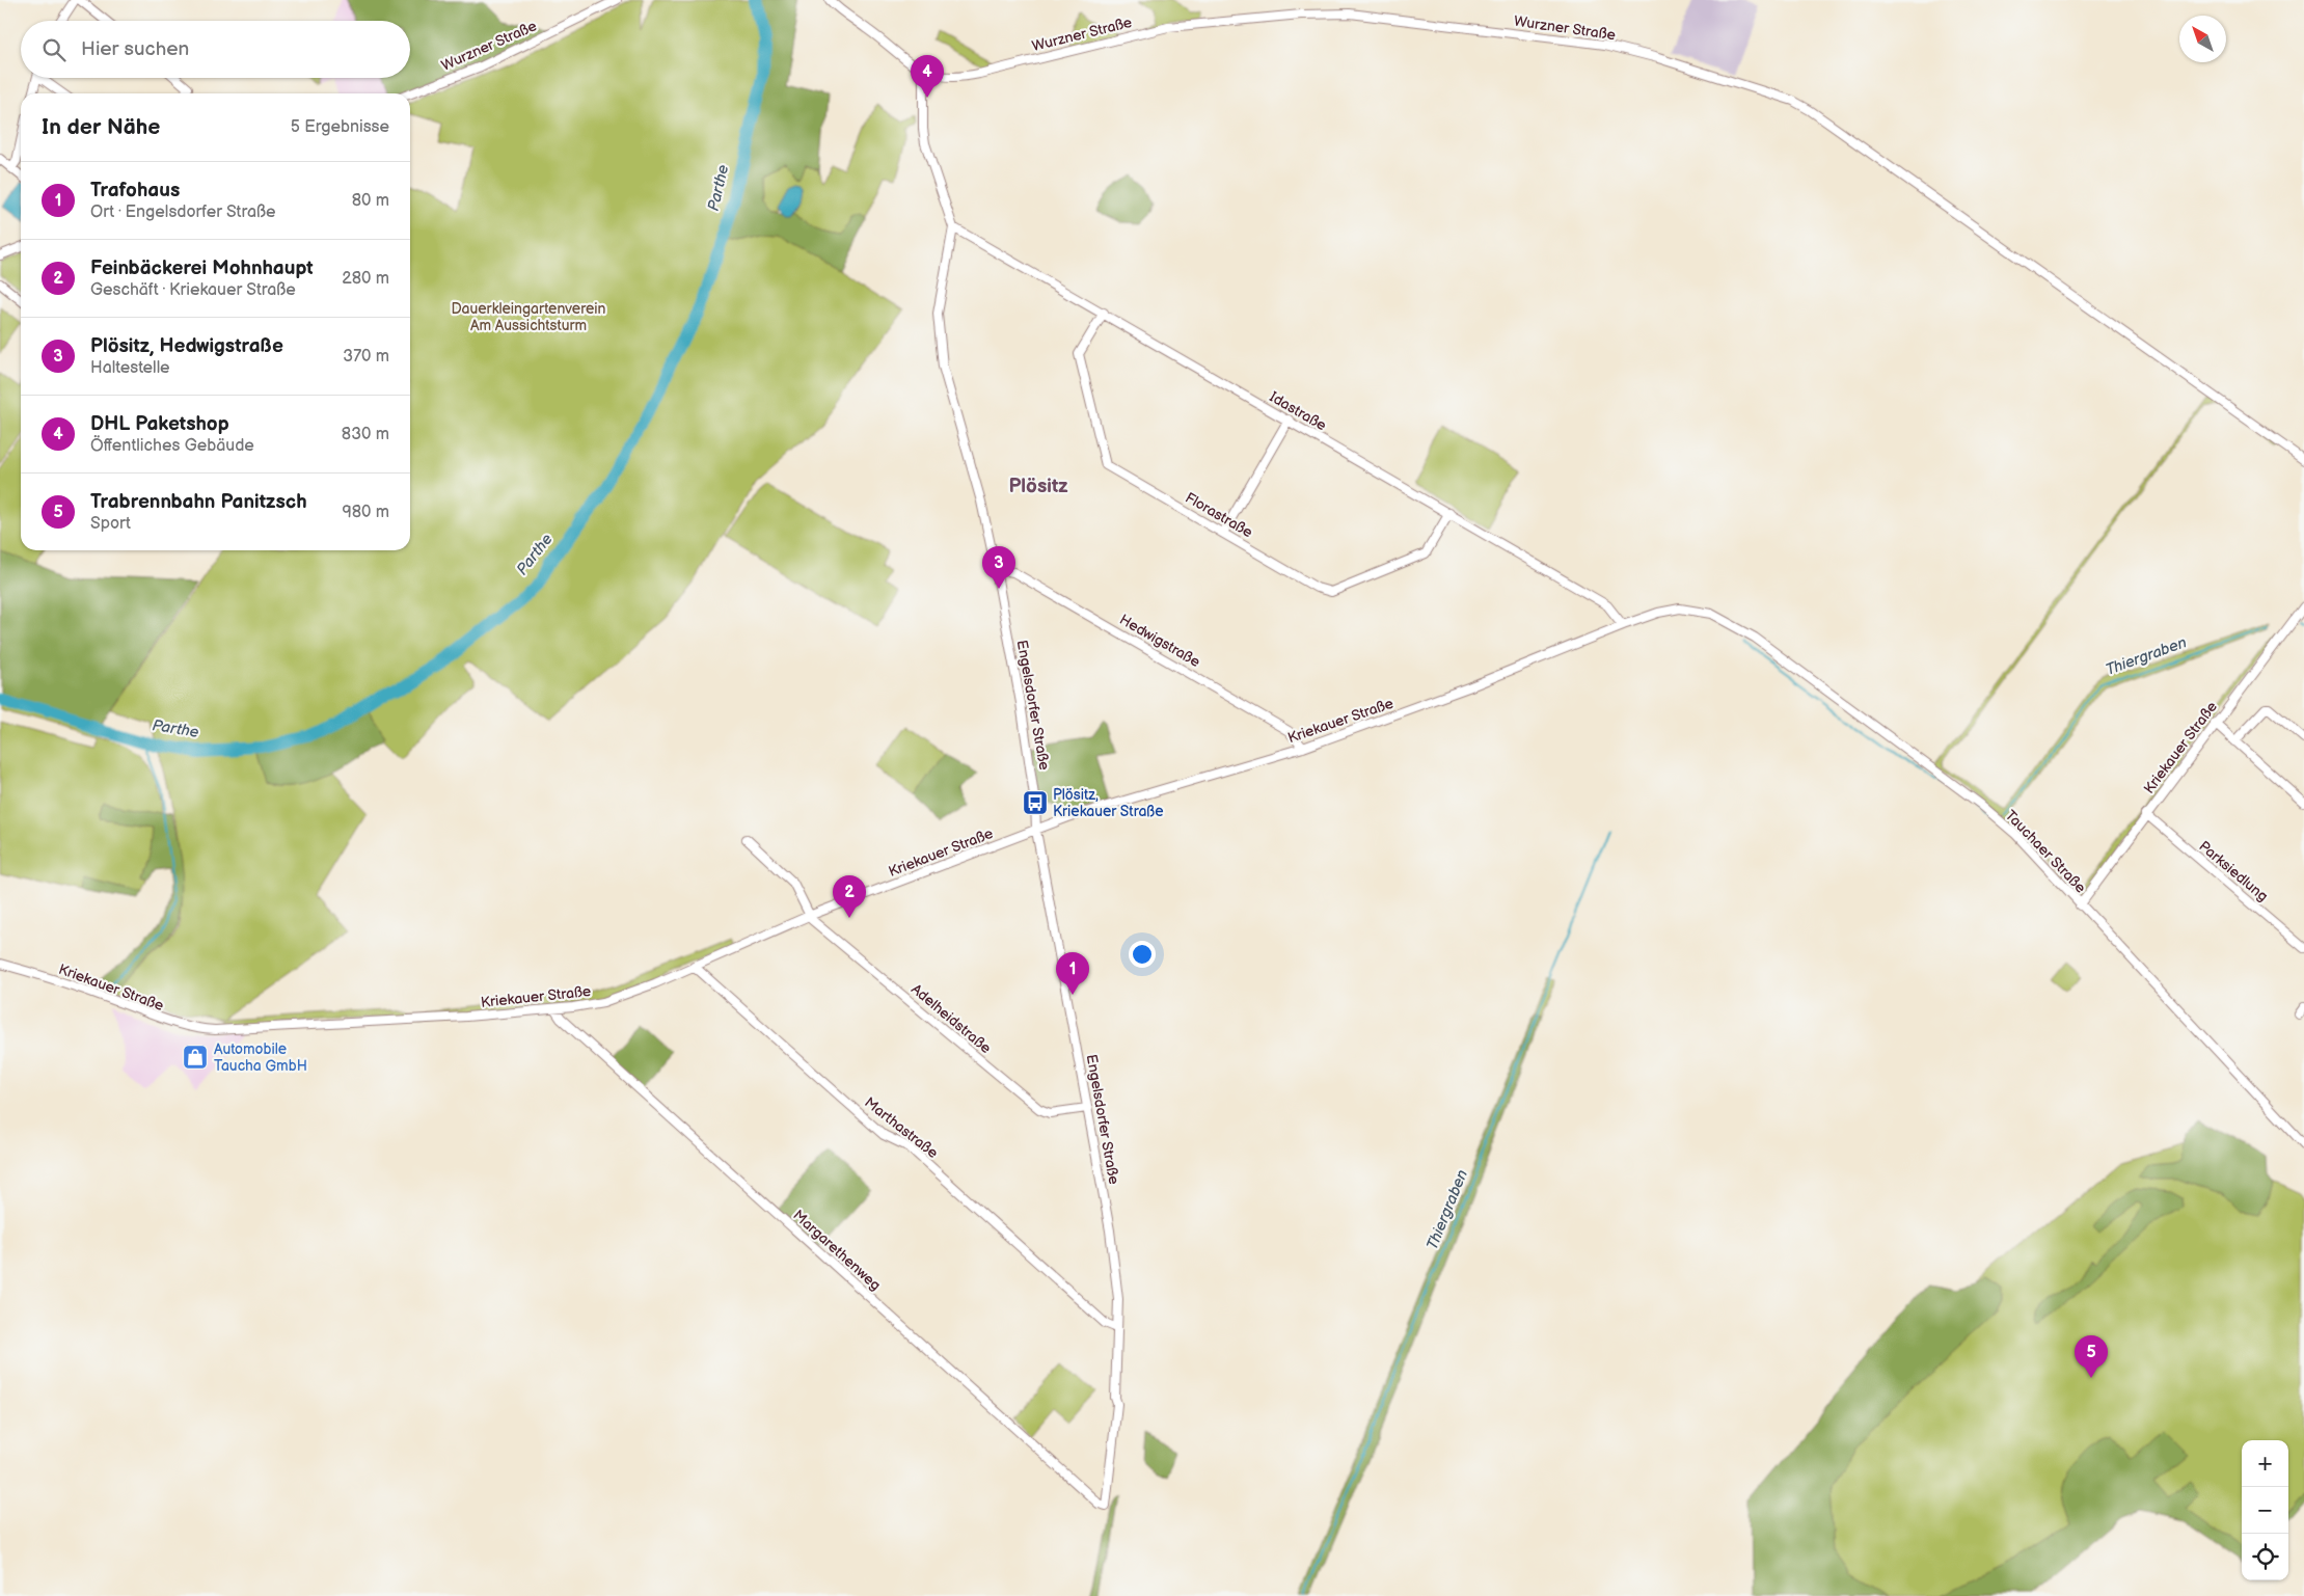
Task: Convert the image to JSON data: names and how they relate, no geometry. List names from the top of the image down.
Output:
{
  "streets": {
    "street": [
      "Wurzner Straße",
      "Idastraße",
      "Florastraße",
      "Hedwigstraße",
      "Engelsdorfer Straße",
      "Kriekauer Straße",
      "Tauchaer Straße",
      "Parksiedlung",
      "Adelheidstraße",
      "Marthastraße",
      "Margarethenweg"
    ]
  },
  "crossings": [
    ["Idastraße", "Florastraße"],
    ["Idastraße", "Engelsdorfer Straße"],
    ["Idastraße", "Kriekauer Straße"],
    ["Hedwigstraße", "Engelsdorfer Straße"],
    ["Hedwigstraße", "Kriekauer Straße"],
    ["Engelsdorfer Straße", "Kriekauer Straße"],
    ["Engelsdorfer Straße", "Adelheidstraße"],
    ["Engelsdorfer Straße", "Marthastraße"],
    ["Engelsdorfer Straße", "Margarethenweg"],
    ["Kriekauer Straße", "Tauchaer Straße"],
    ["Kriekauer Straße", "Parksiedlung"],
    ["Kriekauer Straße", "Adelheidstraße"],
    ["Kriekauer Straße", "Marthastraße"],
    ["Kriekauer Straße", "Margarethenweg"]
  ],
  "districts": ["Plösitz"],
  "water": ["Parthe", "Thiergraben"],
  "parks": ["Dauerkleingartenverein Am Aussichtsturm"],
  "places": {
    "bus stop": ["Plösitz, Kriekauer Straße"],
    "shop": ["Automobile Taucha GmbH"]
  },
  "north": "top left",
  "page": {
    "search": "Hier suchen",
    "pins": [
      "4",
      "3",
      "2",
      "1",
      "5"
    ],
    "heading": ["In der Nähe", "5 Ergebnisse"],
    "list": [
      {
        "mark": "1",
        "name": "Trafohaus",
        "note": "Ort · Engelsdorfer Straße",
        "value": "80 m"
      },
      {
        "mark": "2",
        "name": "Feinbäckerei Mohnhaupt",
        "note": "Geschäft · Kriekauer Straße",
        "value": "280 m"
      },
      {
        "mark": "3",
        "name": "Plösitz, Hedwigstraße",
        "note": "Haltestelle",
        "value": "370 m"
      },
      {
        "mark": "4",
        "name": "DHL Paketshop",
        "note": "Öffentliches Gebäude",
        "value": "830 m"
      },
      {
        "mark": "5",
        "name": "Trabrennbahn Panitzsch",
        "note": "Sport",
        "value": "980 m"
      }
    ],
    "map_buttons": ["+", "−"]
  }
}
